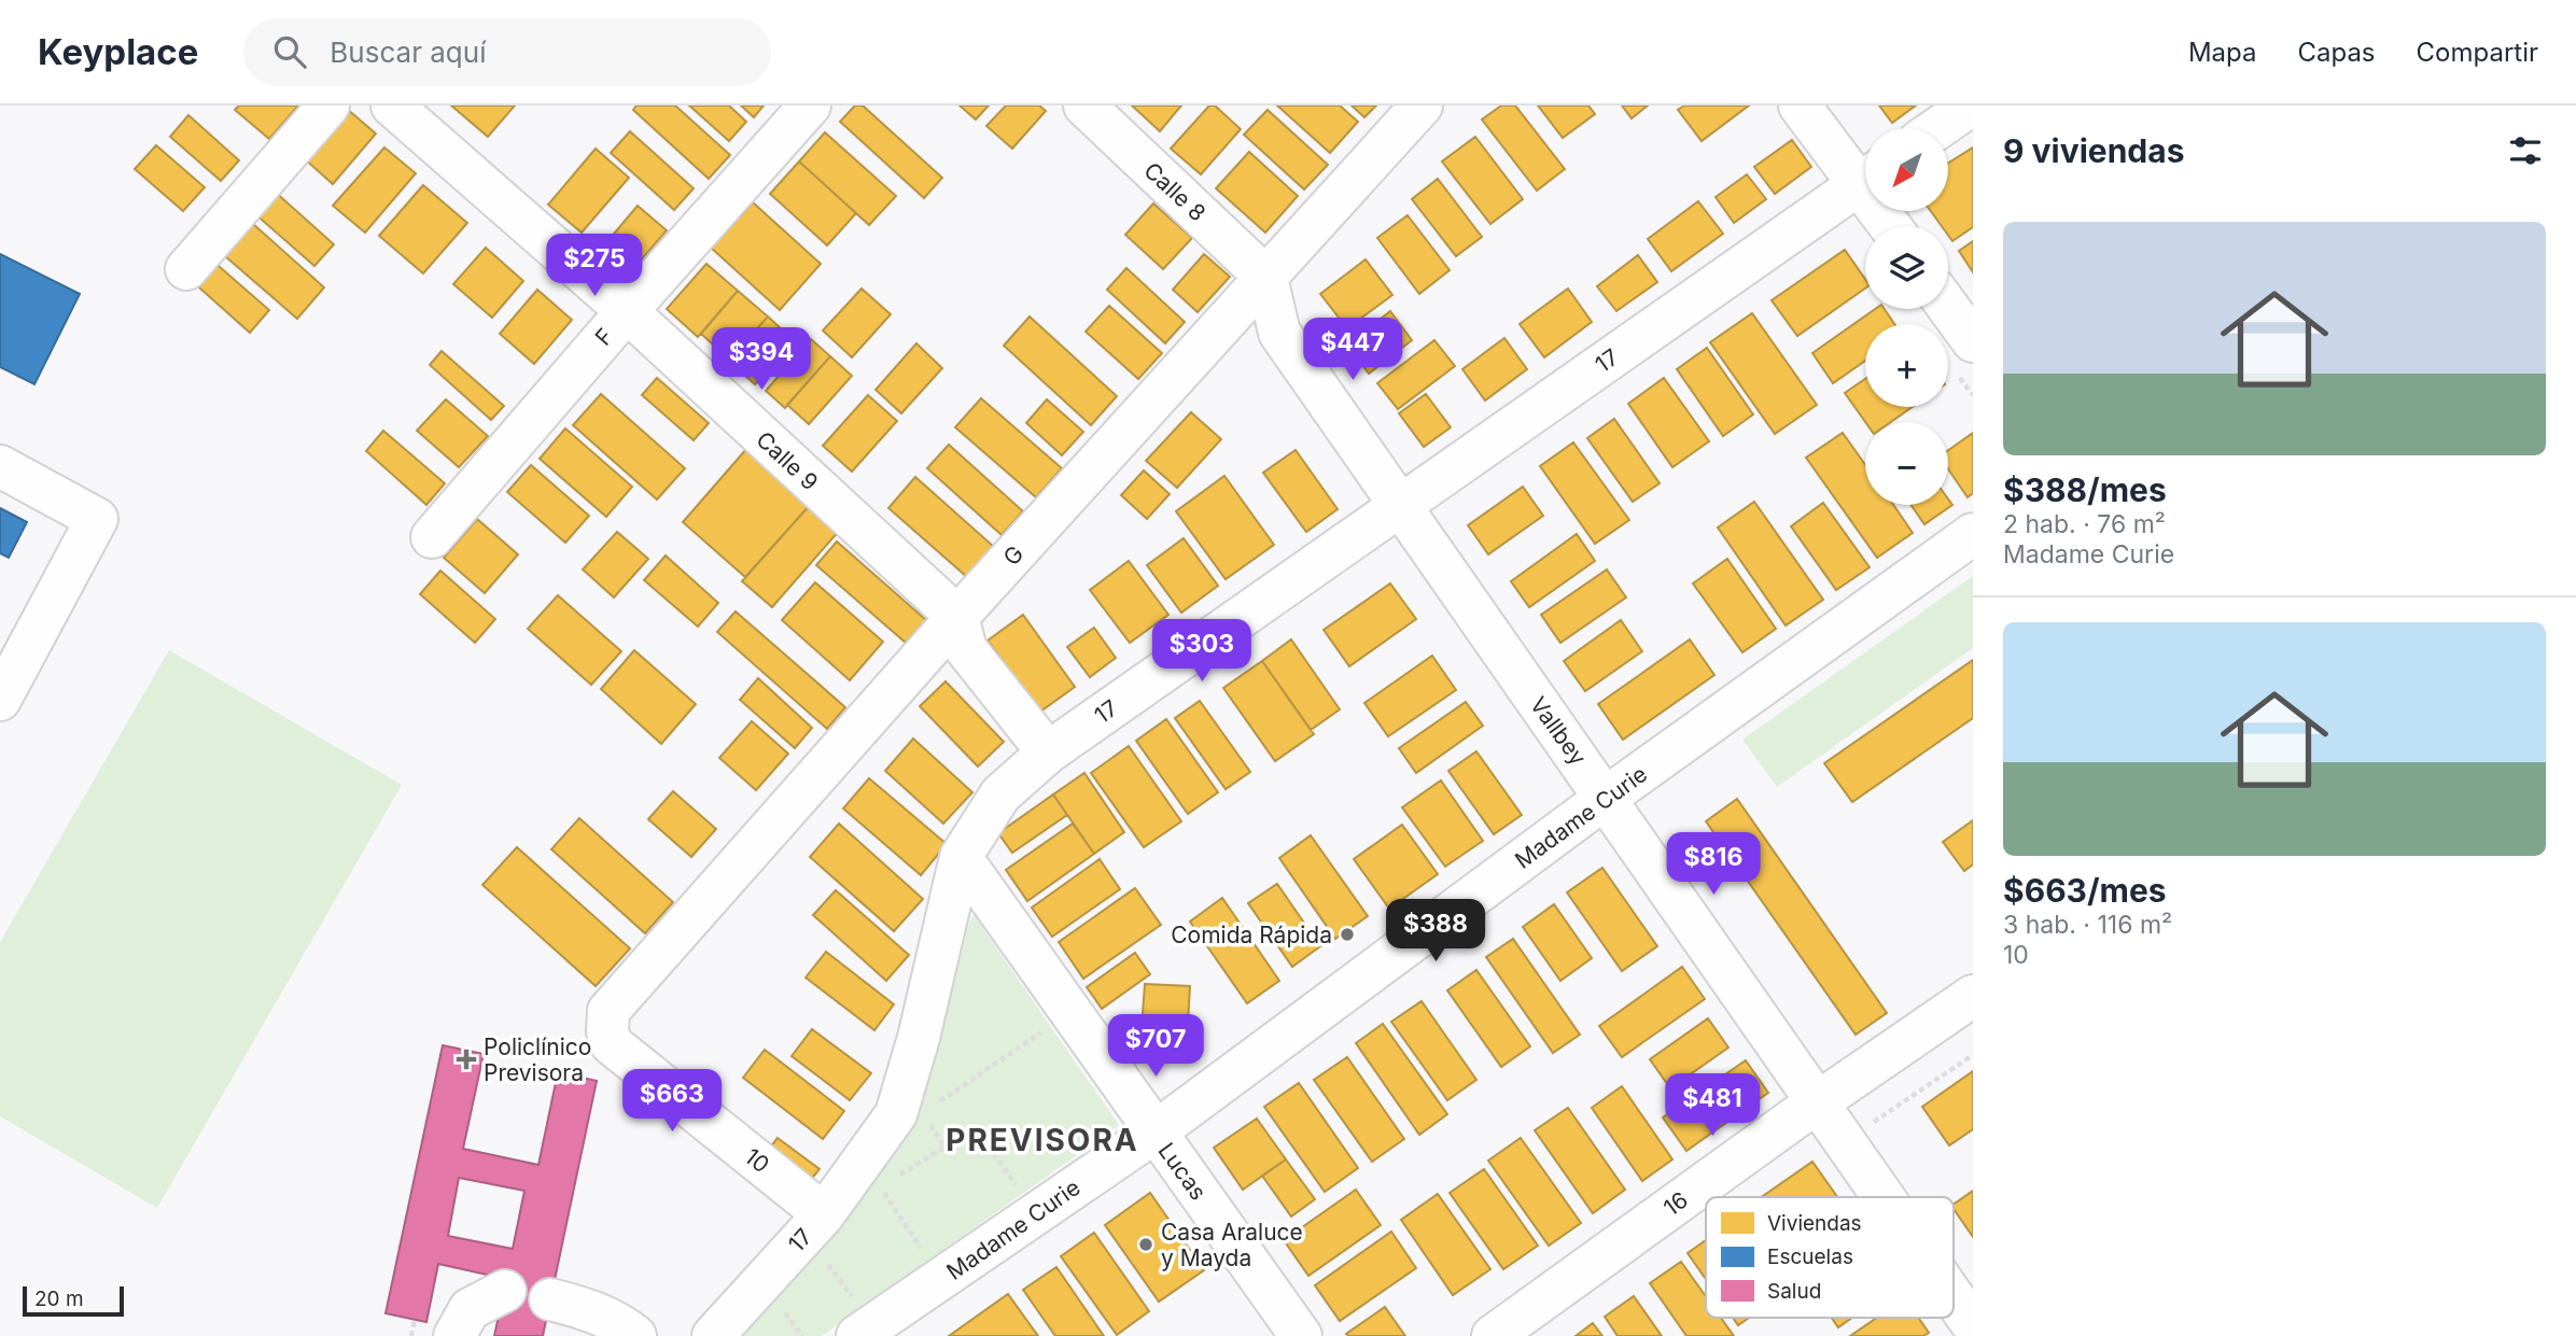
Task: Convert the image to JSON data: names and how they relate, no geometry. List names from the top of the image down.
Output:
{
  "streets": {
    "street": [
      "Calle 8",
      "F",
      "17",
      "Calle 9",
      "G",
      "Vallbey",
      "Madame Curie",
      "10",
      "Lucas",
      "16"
    ]
  },
  "crossings": [
    ["Calle 8", "G"],
    ["Calle 8", "Vallbey"],
    ["F", "Calle 9"],
    ["17", "Calle 9"],
    ["17", "Vallbey"],
    ["17", "10"],
    ["17", "Lucas"],
    ["Calle 9", "G"],
    ["G", "Vallbey"],
    ["G", "10"],
    ["Vallbey", "Madame Curie"],
    ["Vallbey", "16"],
    ["Madame Curie", "Lucas"]
  ],
  "districts": ["PREVISORA"],
  "places": {
    "other": ["Comida Rápida", "Casa Araluce y Mayda"],
    "health": ["Policlínico Previsora"]
  },
  "legend": ["Viviendas", "Escuelas", "Salud"],
  "scale_bar": "20 m",
  "north": "bottom left",
  "page": {
    "header": "Keyplace",
    "search": "Buscar aquí",
    "nav": ["Mapa", "Capas", "Compartir"],
    "heading": "9 viviendas",
    "map_buttons": ["+", "−"],
    "list": [
      {
        "name": "$388/mes",
        "note": "2 hab. · 76 m² · Madame Curie"
      },
      {
        "name": "$663/mes",
        "note": "3 hab. · 116 m² · 10"
      }
    ],
    "price": [
      "$275",
      "$447",
      "$394",
      "$303",
      "$816",
      "$388",
      "$707",
      "$663",
      "$481"
    ],
    "scale": "20 m"
  }
}
